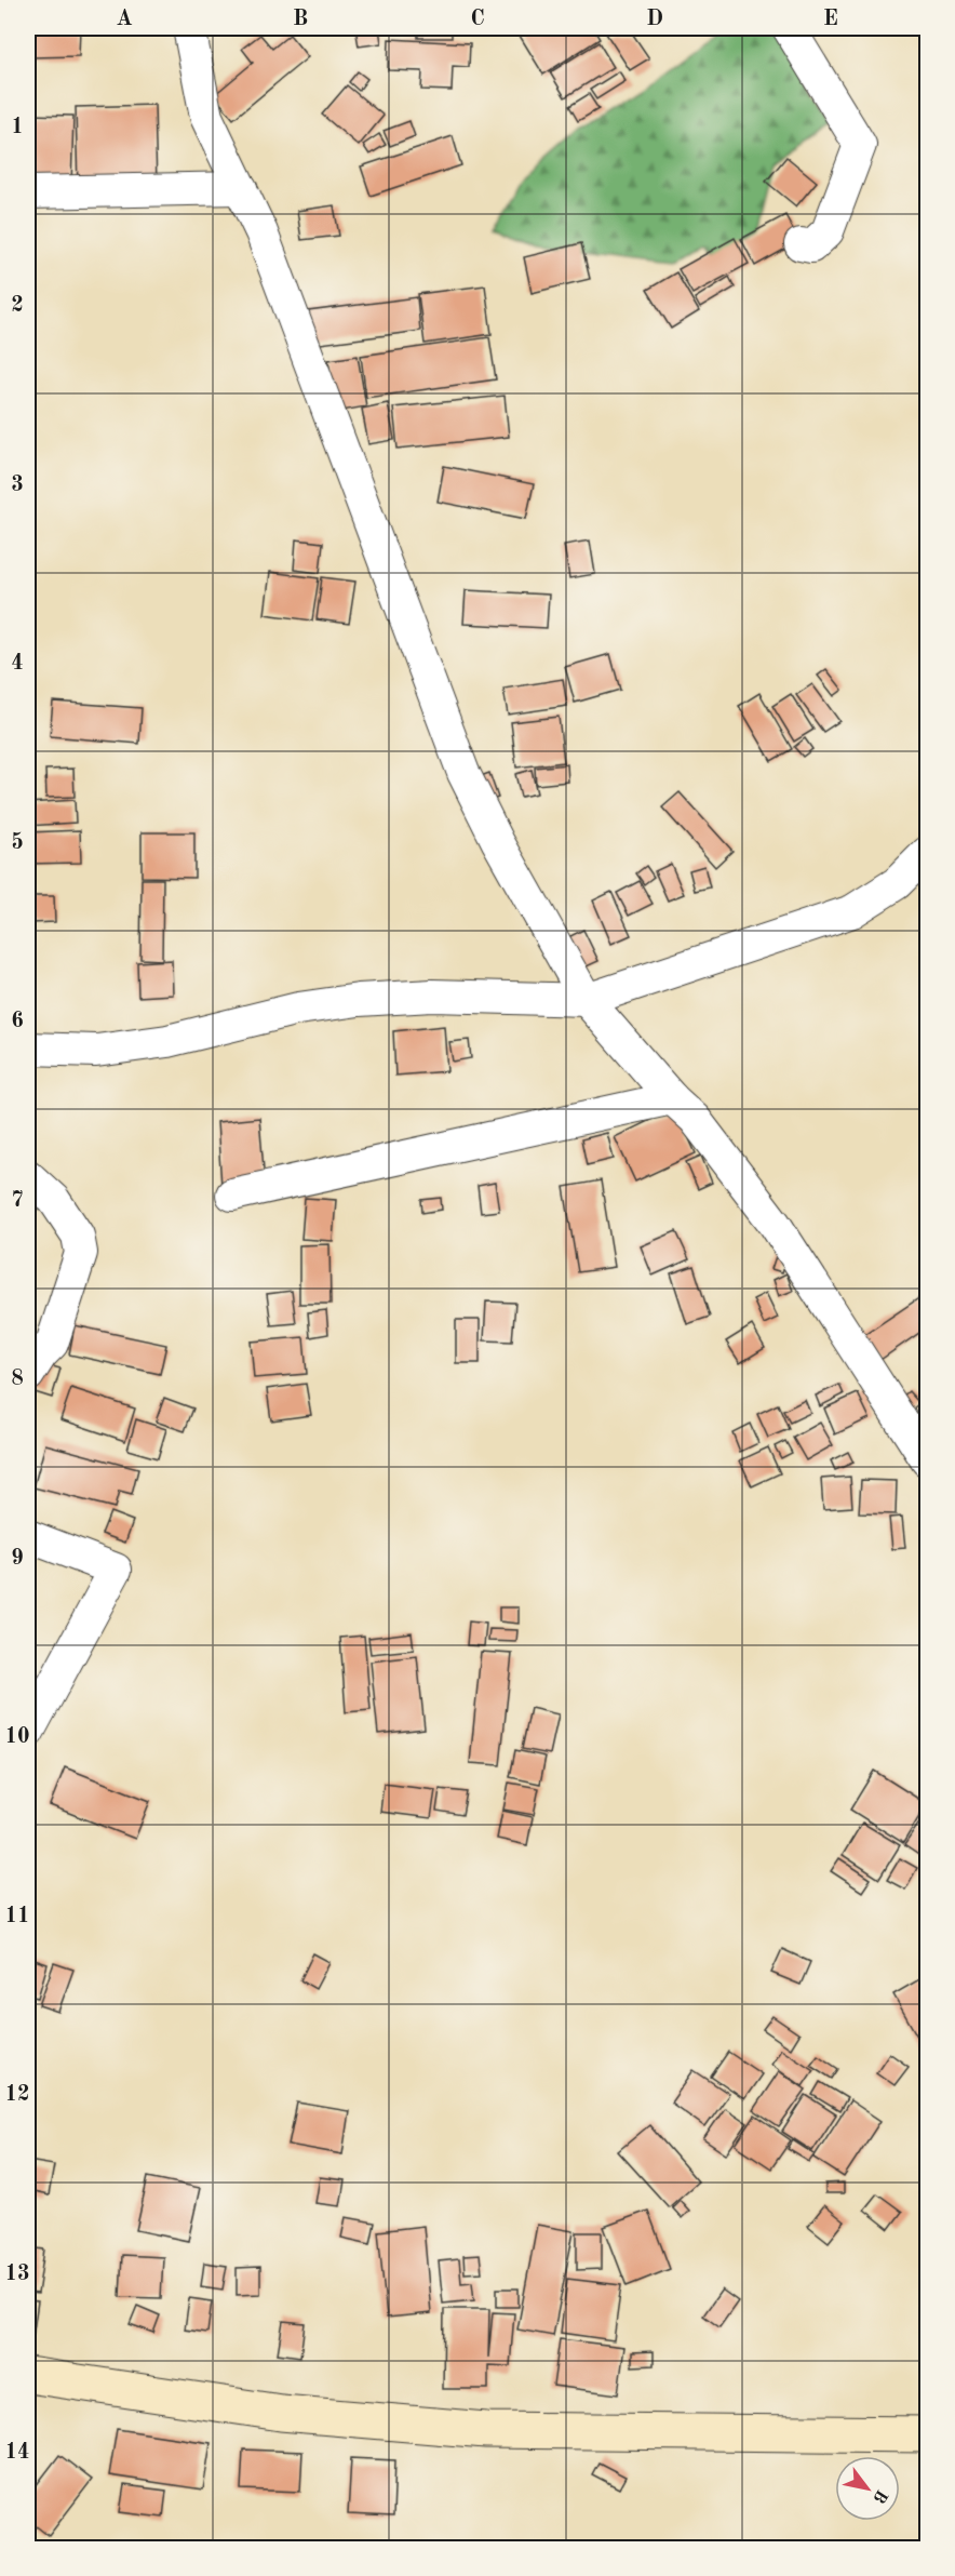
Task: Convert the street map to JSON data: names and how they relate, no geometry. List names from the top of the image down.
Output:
{
  "north": "bottom right",
  "grid": {
    "columns": [
      "A",
      "B",
      "C",
      "D",
      "E"
    ],
    "rows": [
      "1",
      "2",
      "3",
      "4",
      "5",
      "6",
      "7",
      "8",
      "9",
      "10",
      "11",
      "12",
      "13",
      "14"
    ]
  }
}
